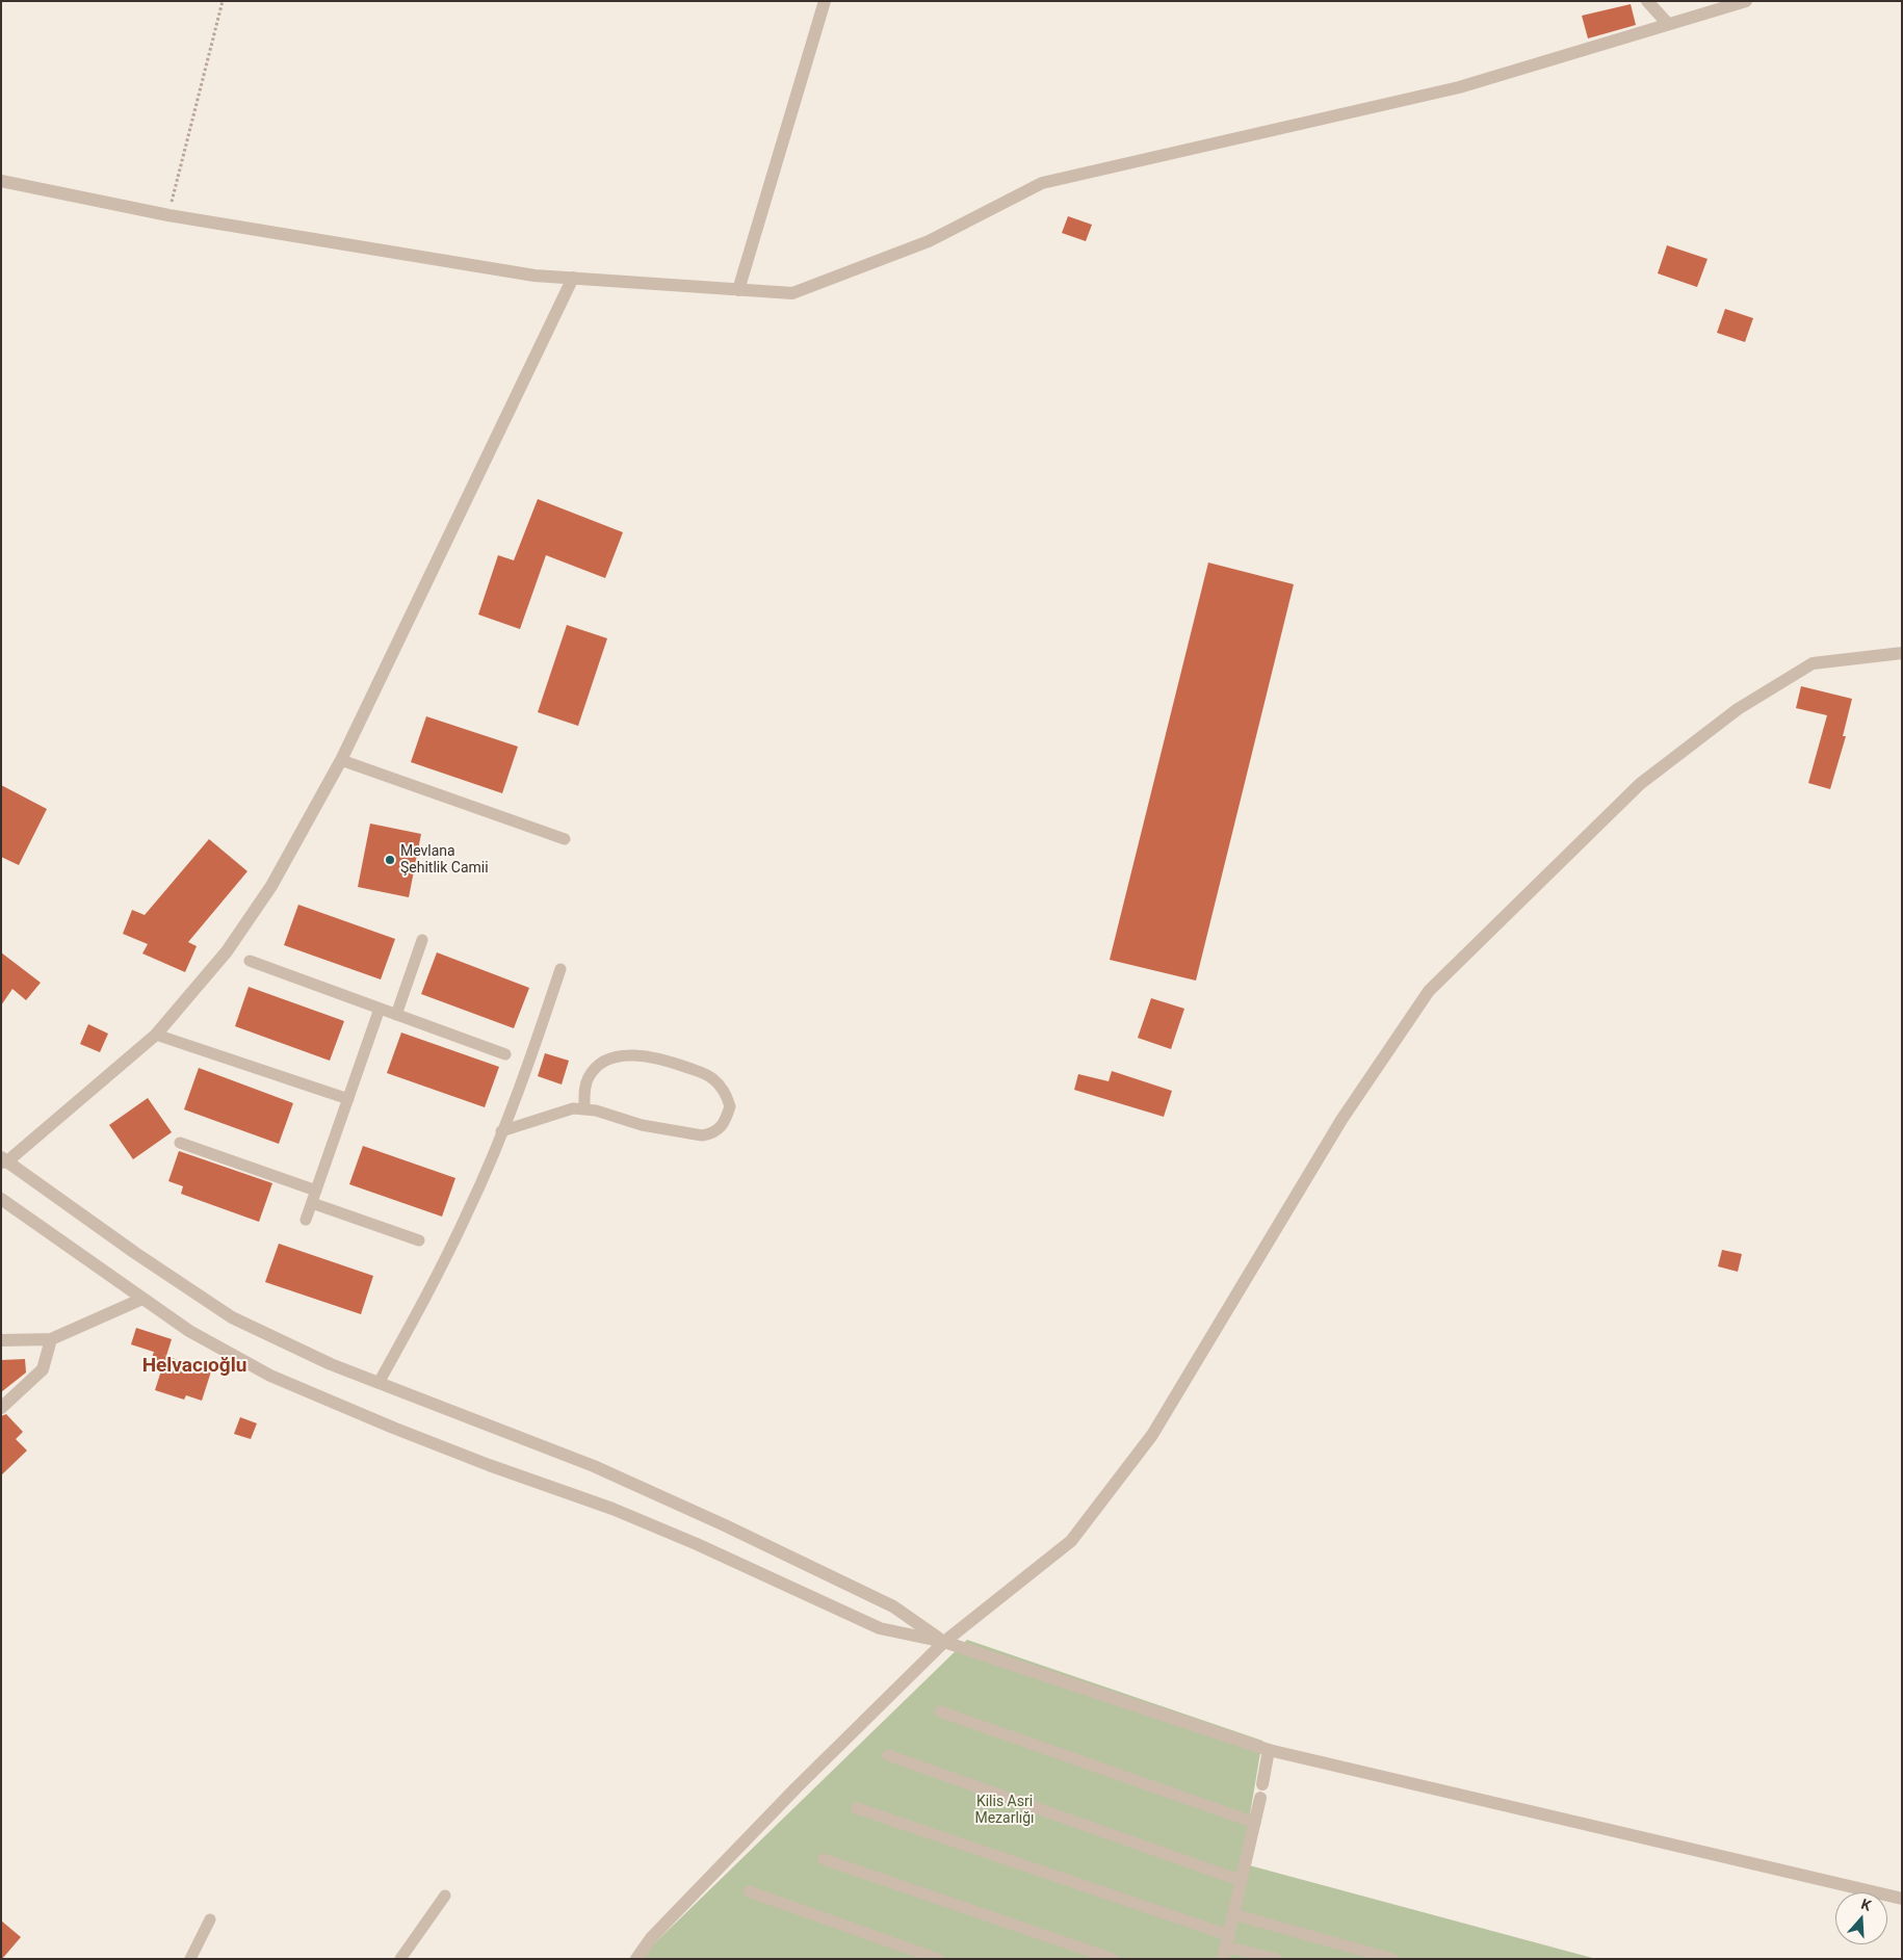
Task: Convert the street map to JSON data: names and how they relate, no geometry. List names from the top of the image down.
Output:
{
  "districts": ["Helvacıoğlu"],
  "parks": ["Kilis Asri Mezarlığı"],
  "places": ["Mevlana Şehitlik Camii"],
  "north": "top"
}
